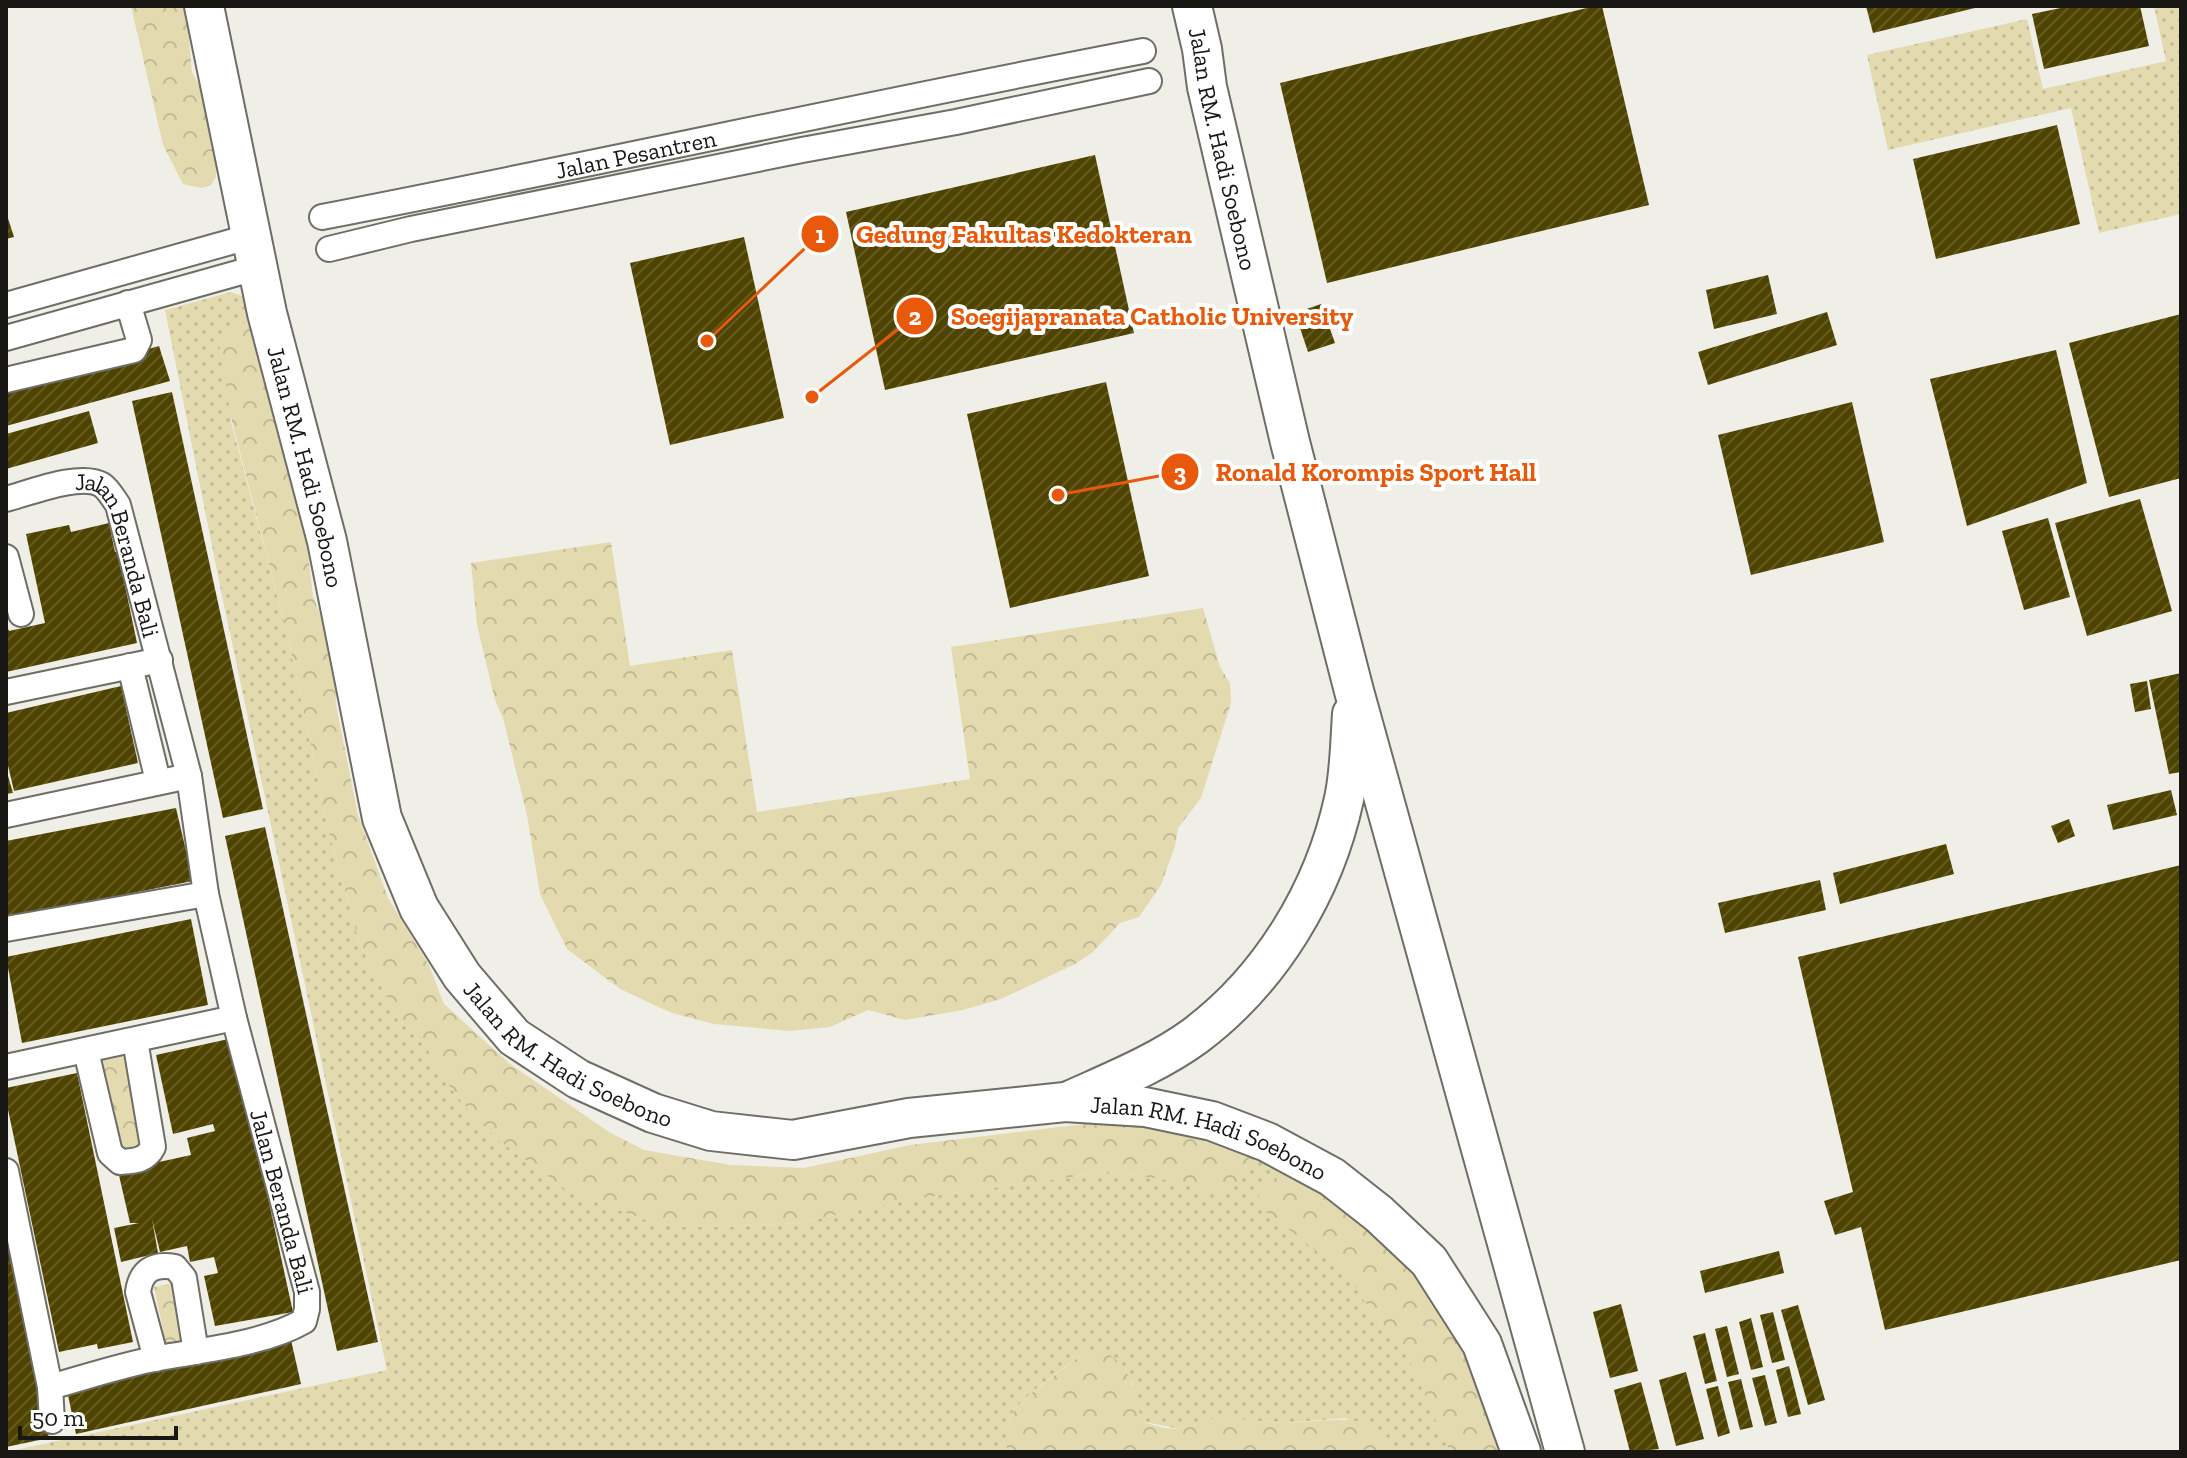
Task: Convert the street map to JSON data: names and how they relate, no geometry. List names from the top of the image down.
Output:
{
  "streets": {
    "main road": ["Jalan RM. Hadi Soebono"],
    "street": ["Jalan Pesantren", "Jalan Beranda Bali"]
  },
  "places": ["Gedung Fakultas Kedokteran", "Soegijapranata Catholic University", "Ronald Korompis Sport Hall"],
  "scale_bar": "50 m"
}
